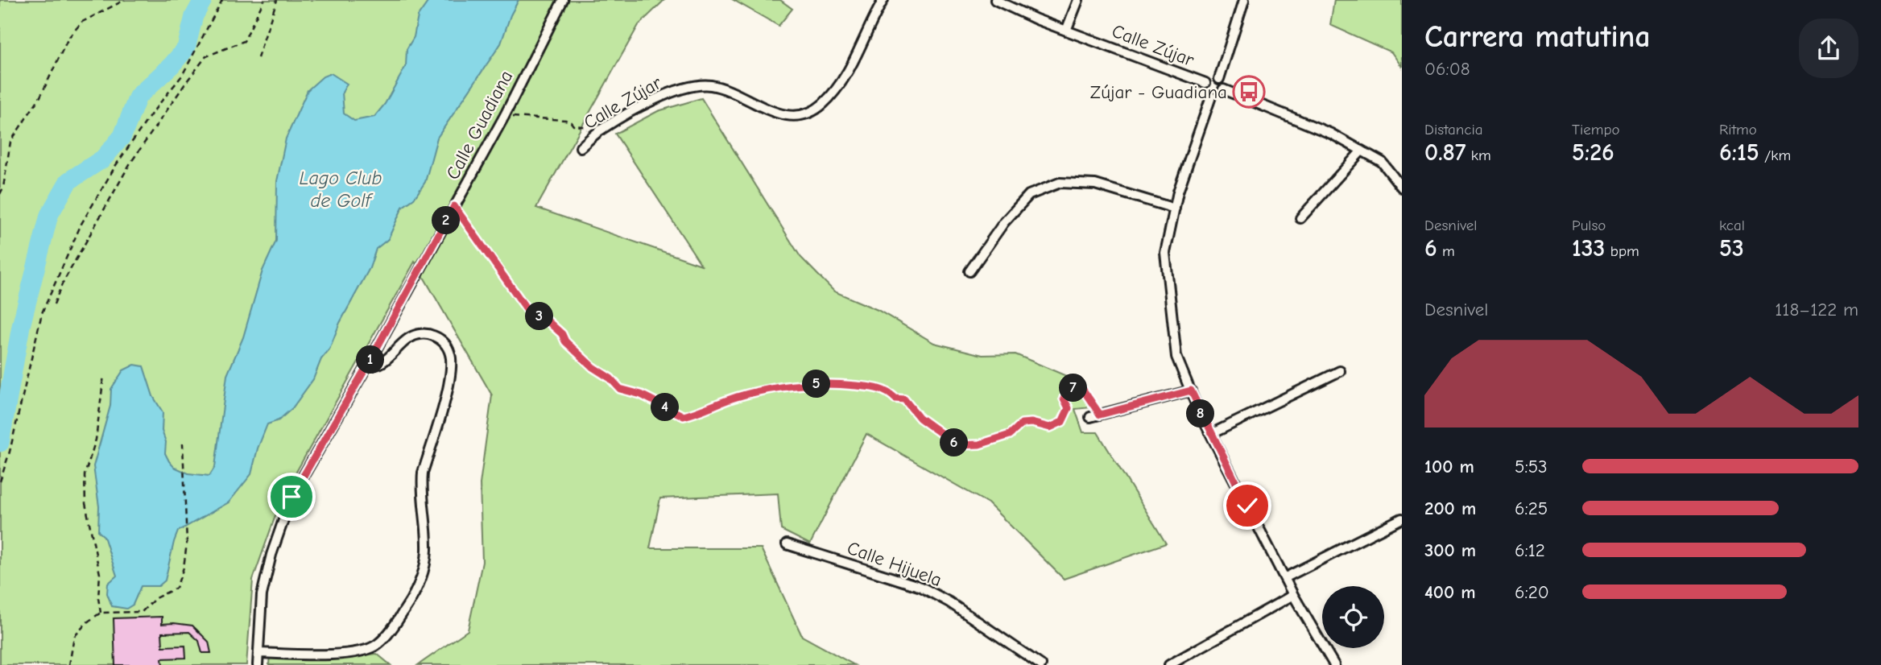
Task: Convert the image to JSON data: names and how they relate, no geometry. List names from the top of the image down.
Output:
{
  "streets": {
    "street": ["Calle Zújar", "Calle Guadiana", "Calle Hijuela"]
  },
  "water": ["Lago Club de Golf"],
  "places": {
    "bus stop": ["Zújar - Guadiana"]
  },
  "page": {
    "heading": ["Carrera matutina", "06:08"],
    "stats": [
      ["Distancia", "0.87 km"],
      ["Tiempo", "5:26"],
      ["Ritmo", "6:15 /km"],
      ["Desnivel", "6 m"],
      ["Pulso", "133 bpm"],
      ["kcal", "53"]
    ],
    "pins": [
      "2",
      "3",
      "1",
      "5",
      "7",
      "4",
      "8",
      "6"
    ],
    "chart": ["Desnivel", "118–122 m"],
    "list": [
      {
        "name": "100 m",
        "note": "5:53"
      },
      {
        "name": "200 m",
        "note": "6:25"
      },
      {
        "name": "300 m",
        "note": "6:12"
      },
      {
        "name": "400 m",
        "note": "6:20"
      }
    ]
  }
}
